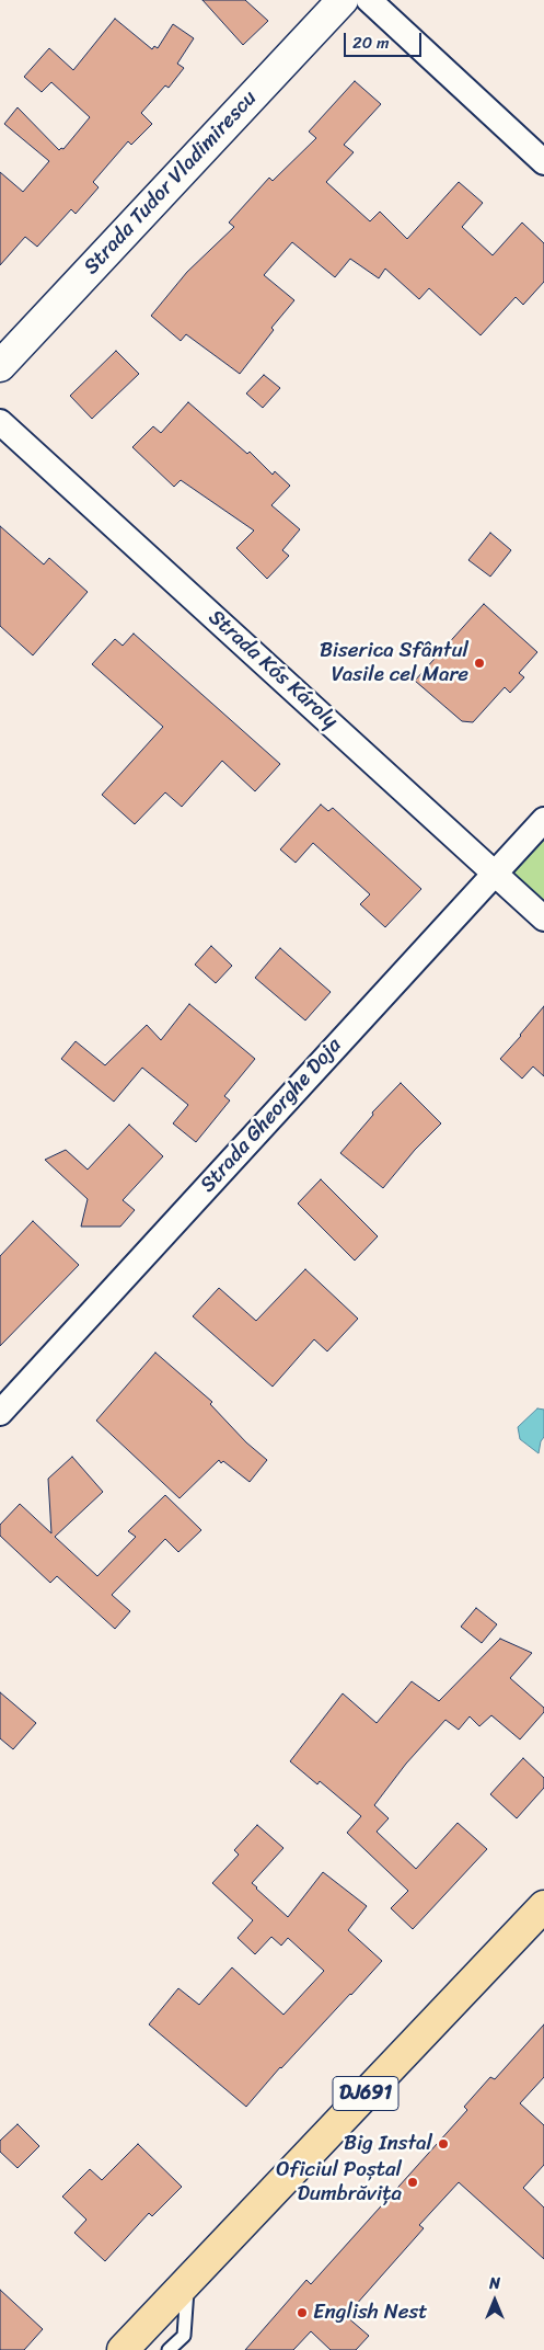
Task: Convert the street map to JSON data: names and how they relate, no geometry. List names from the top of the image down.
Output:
{
  "streets": {
    "main road": ["DJ691"],
    "street": ["Strada Tudor Vladimirescu", "Strada Kós Károly", "Strada Gheorghe Doja"]
  },
  "crossings": [
    ["Strada Kós Károly", "Strada Gheorghe Doja"]
  ],
  "places": [
    "Biserica Sfântul Vasile cel Mare",
    "Big Instal",
    "Oficiul Poștal Dumbrăvița",
    "English Nest"
  ],
  "scale_bar": "20 m",
  "north": "top"
}
